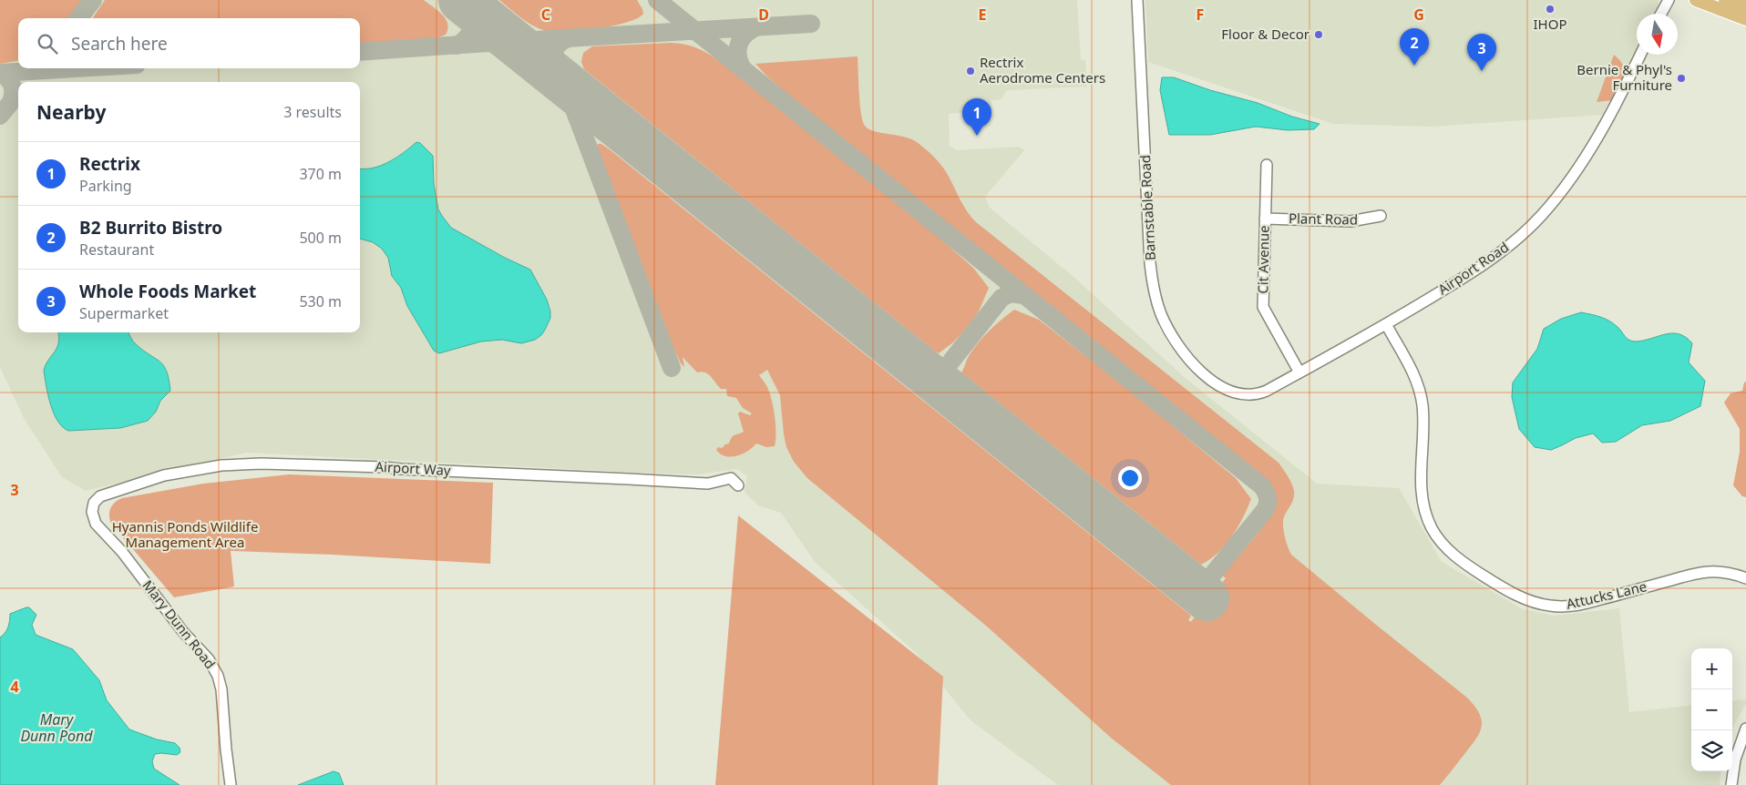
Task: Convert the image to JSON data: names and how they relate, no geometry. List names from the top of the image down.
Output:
{
  "streets": {
    "street": [
      "Barnstable Road",
      "Plant Road",
      "Cit Avenue",
      "Airport Road",
      "Airport Way",
      "Attucks Lane",
      "Mary Dunn Road"
    ]
  },
  "crossings": [
    ["Barnstable Road", "Airport Road"],
    ["Plant Road", "Cit Avenue"],
    ["Cit Avenue", "Airport Road"],
    ["Airport Road", "Attucks Lane"],
    ["Airport Way", "Mary Dunn Road"]
  ],
  "water": ["Mary Dunn Pond"],
  "parks": ["Hyannis Ponds Wildlife Management Area"],
  "places": [
    "IHOP",
    "Floor & Decor",
    "Rectrix Aerodrome Centers",
    "Bernie & Phyl's Furniture"
  ],
  "north": "bottom",
  "page": {
    "search": "Search here",
    "pins": ["2", "3", "1"],
    "heading": ["Nearby", "3 results"],
    "list": [
      {
        "mark": "1",
        "name": "Rectrix",
        "note": "Parking",
        "value": "370 m"
      },
      {
        "mark": "2",
        "name": "B2 Burrito Bistro",
        "note": "Restaurant",
        "value": "500 m"
      },
      {
        "mark": "3",
        "name": "Whole Foods Market",
        "note": "Supermarket",
        "value": "530 m"
      }
    ],
    "map_buttons": ["+", "−"]
  },
  "grid": {
    "columns": [
      "C",
      "D",
      "E",
      "F",
      "G"
    ],
    "rows": ["3", "4"]
  }
}
